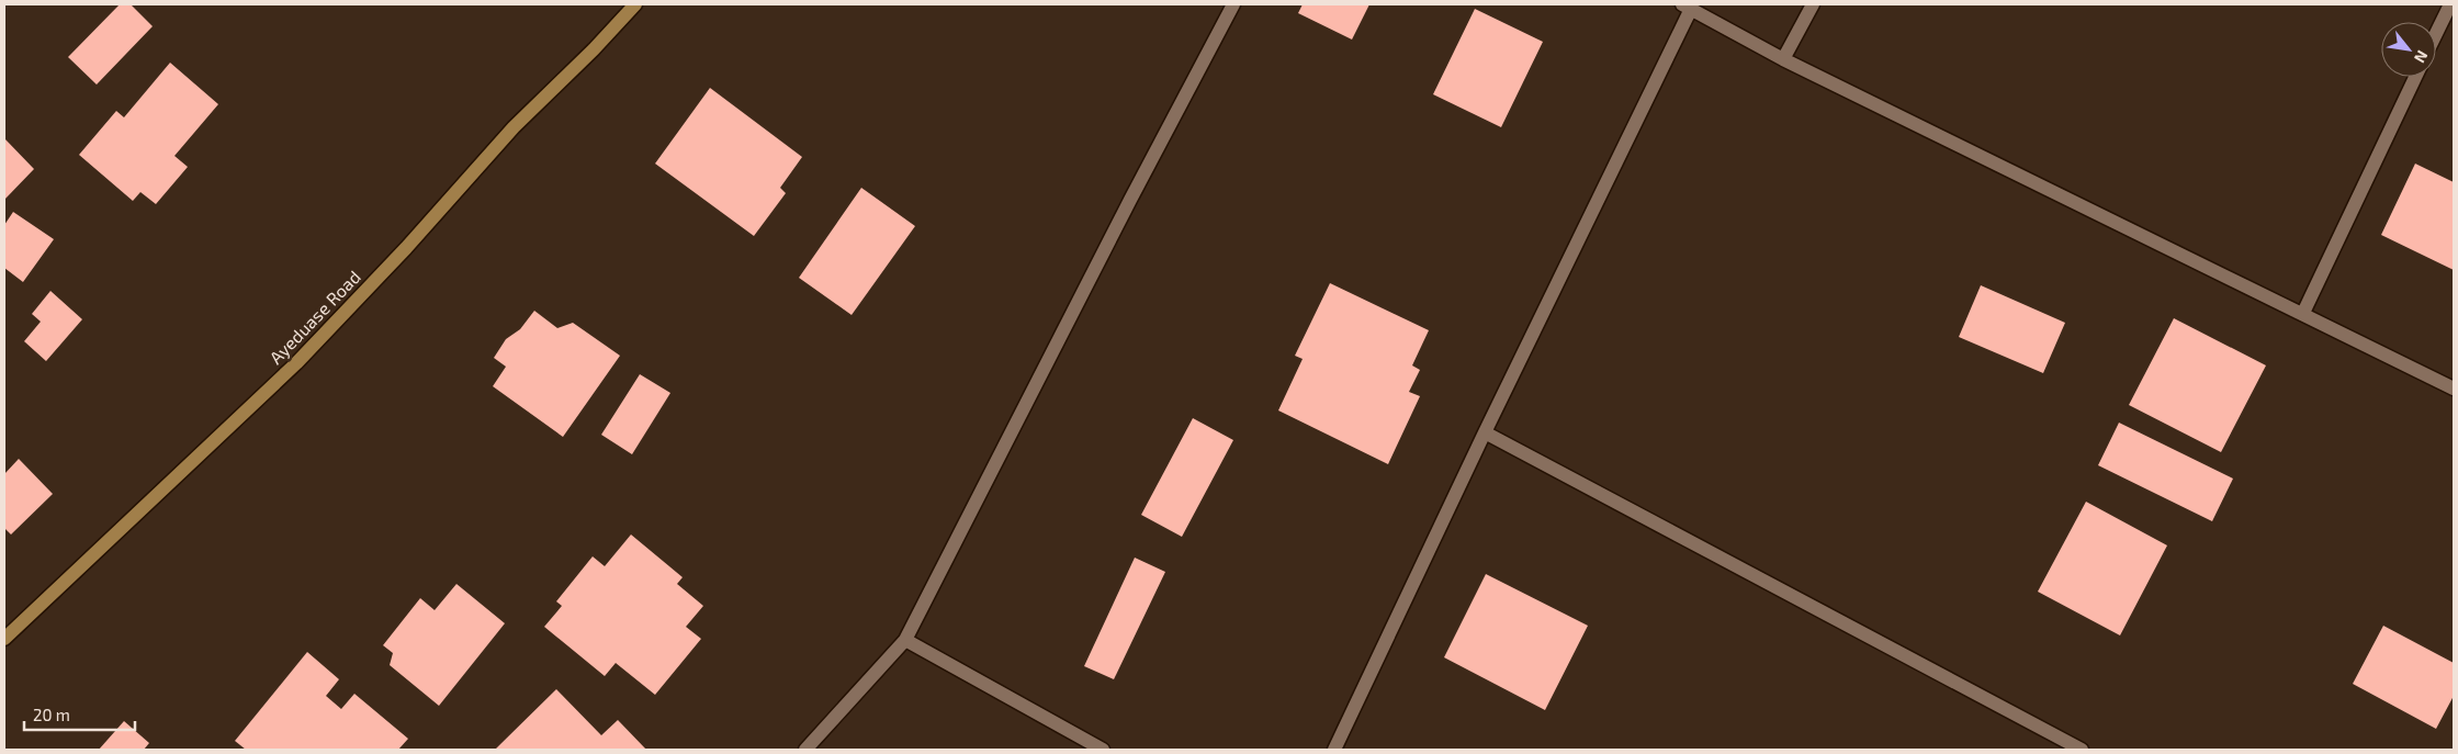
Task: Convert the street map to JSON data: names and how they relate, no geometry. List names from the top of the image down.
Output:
{
  "streets": {
    "street": ["Ayeduase Road"]
  },
  "scale_bar": "20 m",
  "north": "bottom right"
}
